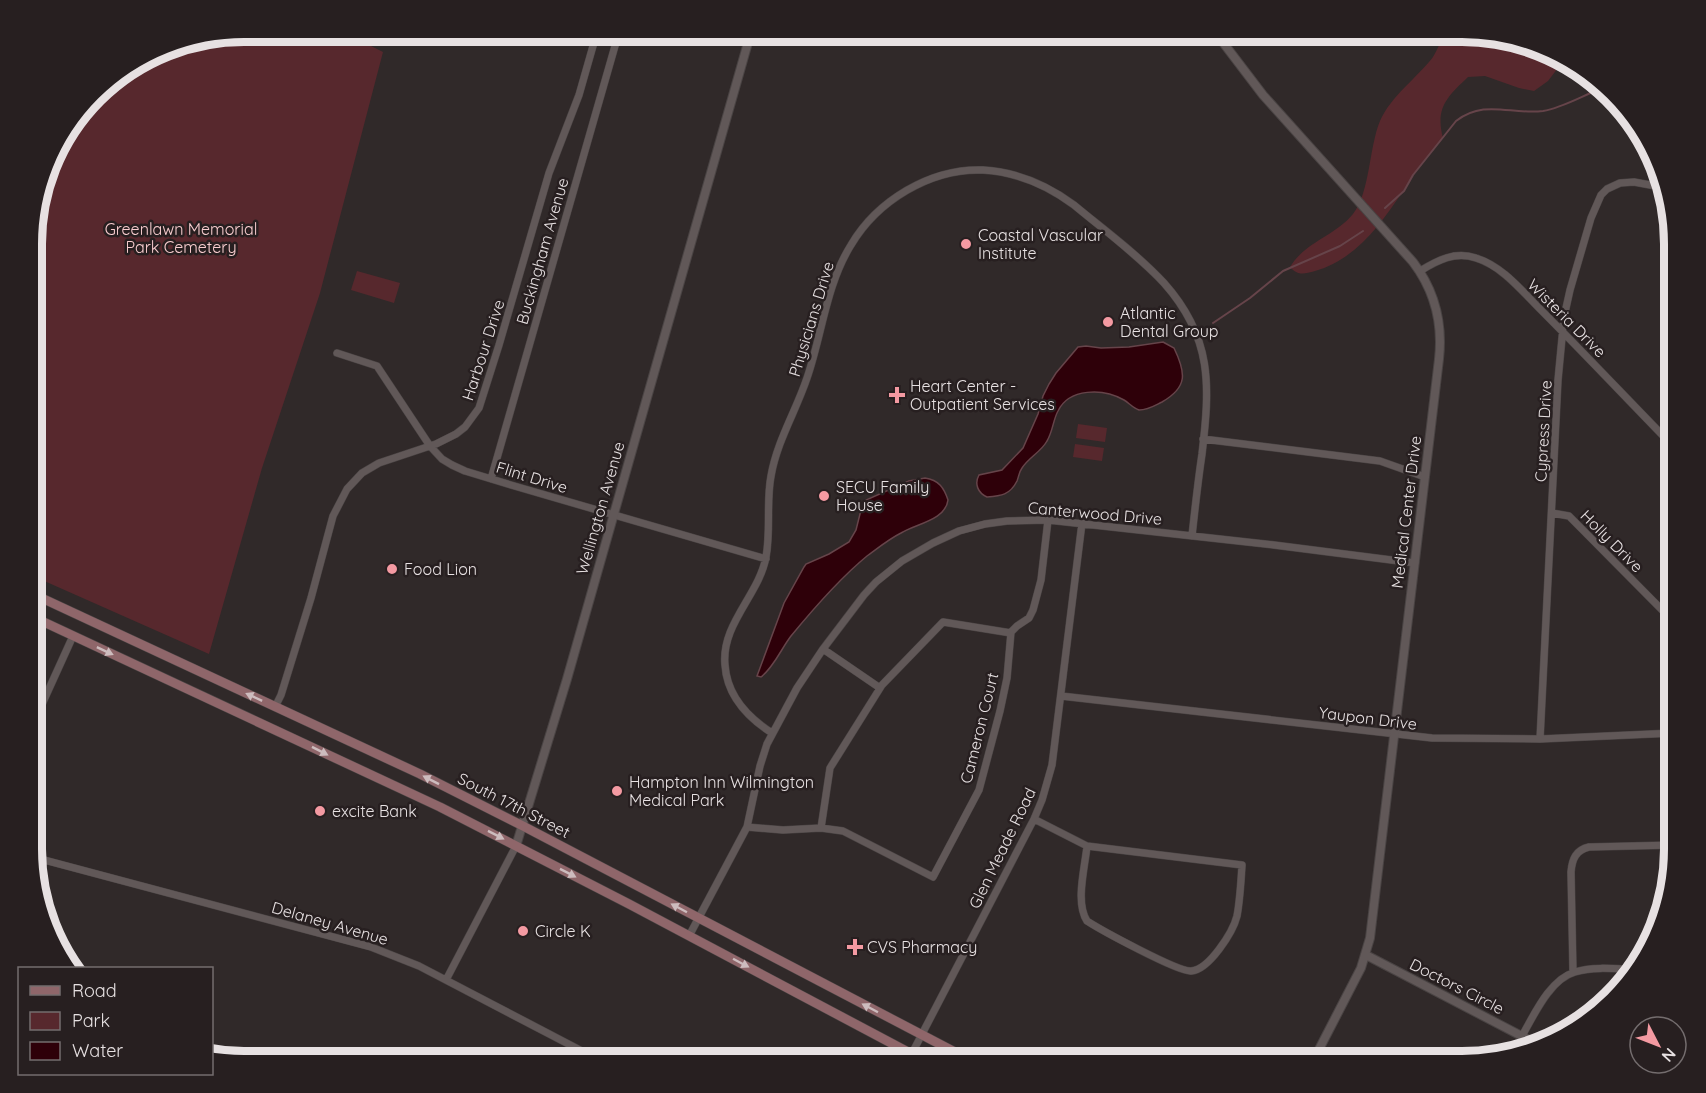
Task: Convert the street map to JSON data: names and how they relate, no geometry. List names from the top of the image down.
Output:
{
  "streets": {
    "main road": ["South 17th Street"],
    "street": [
      "Buckingham Avenue",
      "Wisteria Drive",
      "Physicians Drive",
      "Harbour Drive",
      "Cypress Drive",
      "Flint Drive",
      "Wellington Avenue",
      "Medical Center Drive",
      "Canterwood Drive",
      "Holly Drive",
      "Yaupon Drive",
      "Cameron Court",
      "Glen Meade Road",
      "Delaney Avenue",
      "Doctors Circle"
    ]
  },
  "crossings": [
    ["Buckingham Avenue", "Flint Drive"],
    ["Wisteria Drive", "Cypress Drive"],
    ["Wisteria Drive", "Medical Center Drive"],
    ["Physicians Drive", "Flint Drive"],
    ["Physicians Drive", "Canterwood Drive"],
    ["Harbour Drive", "Flint Drive"],
    ["Harbour Drive", "South 17th Street"],
    ["Cypress Drive", "Holly Drive"],
    ["Cypress Drive", "Yaupon Drive"],
    ["Flint Drive", "Wellington Avenue"],
    ["Wellington Avenue", "South 17th Street"],
    ["Wellington Avenue", "Delaney Avenue"],
    ["Medical Center Drive", "Canterwood Drive"],
    ["Medical Center Drive", "Yaupon Drive"],
    ["Medical Center Drive", "Doctors Circle"],
    ["Canterwood Drive", "Cameron Court"],
    ["Canterwood Drive", "South 17th Street"],
    ["Canterwood Drive", "Glen Meade Road"],
    ["Yaupon Drive", "Glen Meade Road"],
    ["South 17th Street", "Glen Meade Road"]
  ],
  "parks": ["Greenlawn Memorial Park Cemetery"],
  "places": {
    "other": [
      "Coastal Vascular Institute",
      "Atlantic Dental Group",
      "SECU Family House",
      "Food Lion",
      "Hampton Inn Wilmington Medical Park",
      "excite Bank",
      "Circle K"
    ],
    "health": ["Heart Center - Outpatient Services", "CVS Pharmacy"]
  },
  "legend": ["Road", "Park", "Water"],
  "north": "bottom right"
}
